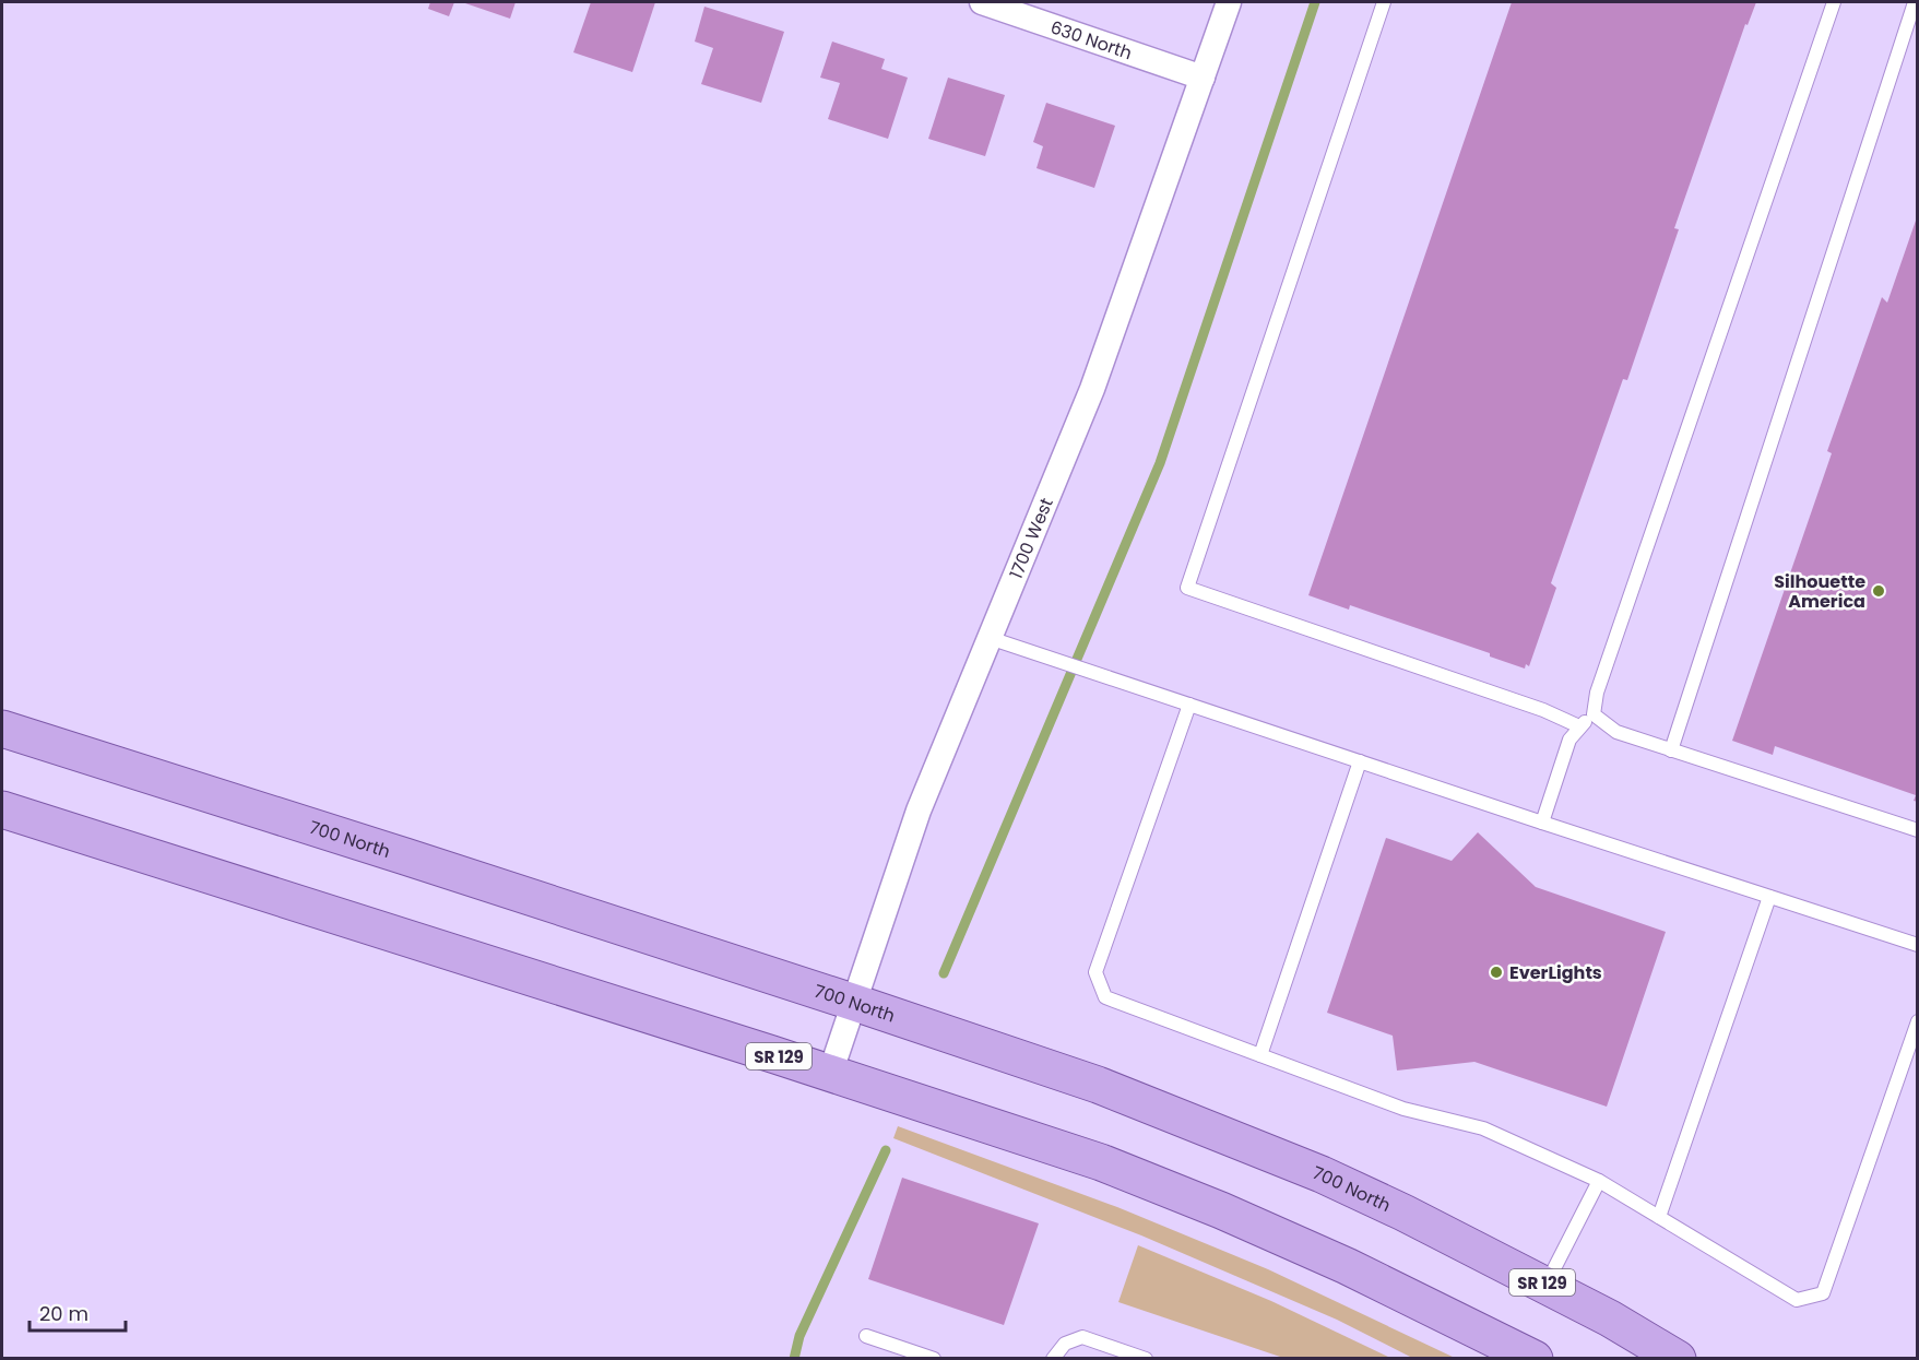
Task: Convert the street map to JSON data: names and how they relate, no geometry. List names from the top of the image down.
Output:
{
  "streets": {
    "main road": ["700 North", "SR 129"],
    "street": ["630 North", "1700 West"]
  },
  "crossings": [
    ["630 North", "1700 West"],
    ["1700 West", "700 North"],
    ["1700 West", "SR 129"]
  ],
  "places": ["Silhouette America", "EverLights"],
  "scale_bar": "20 m"
}
